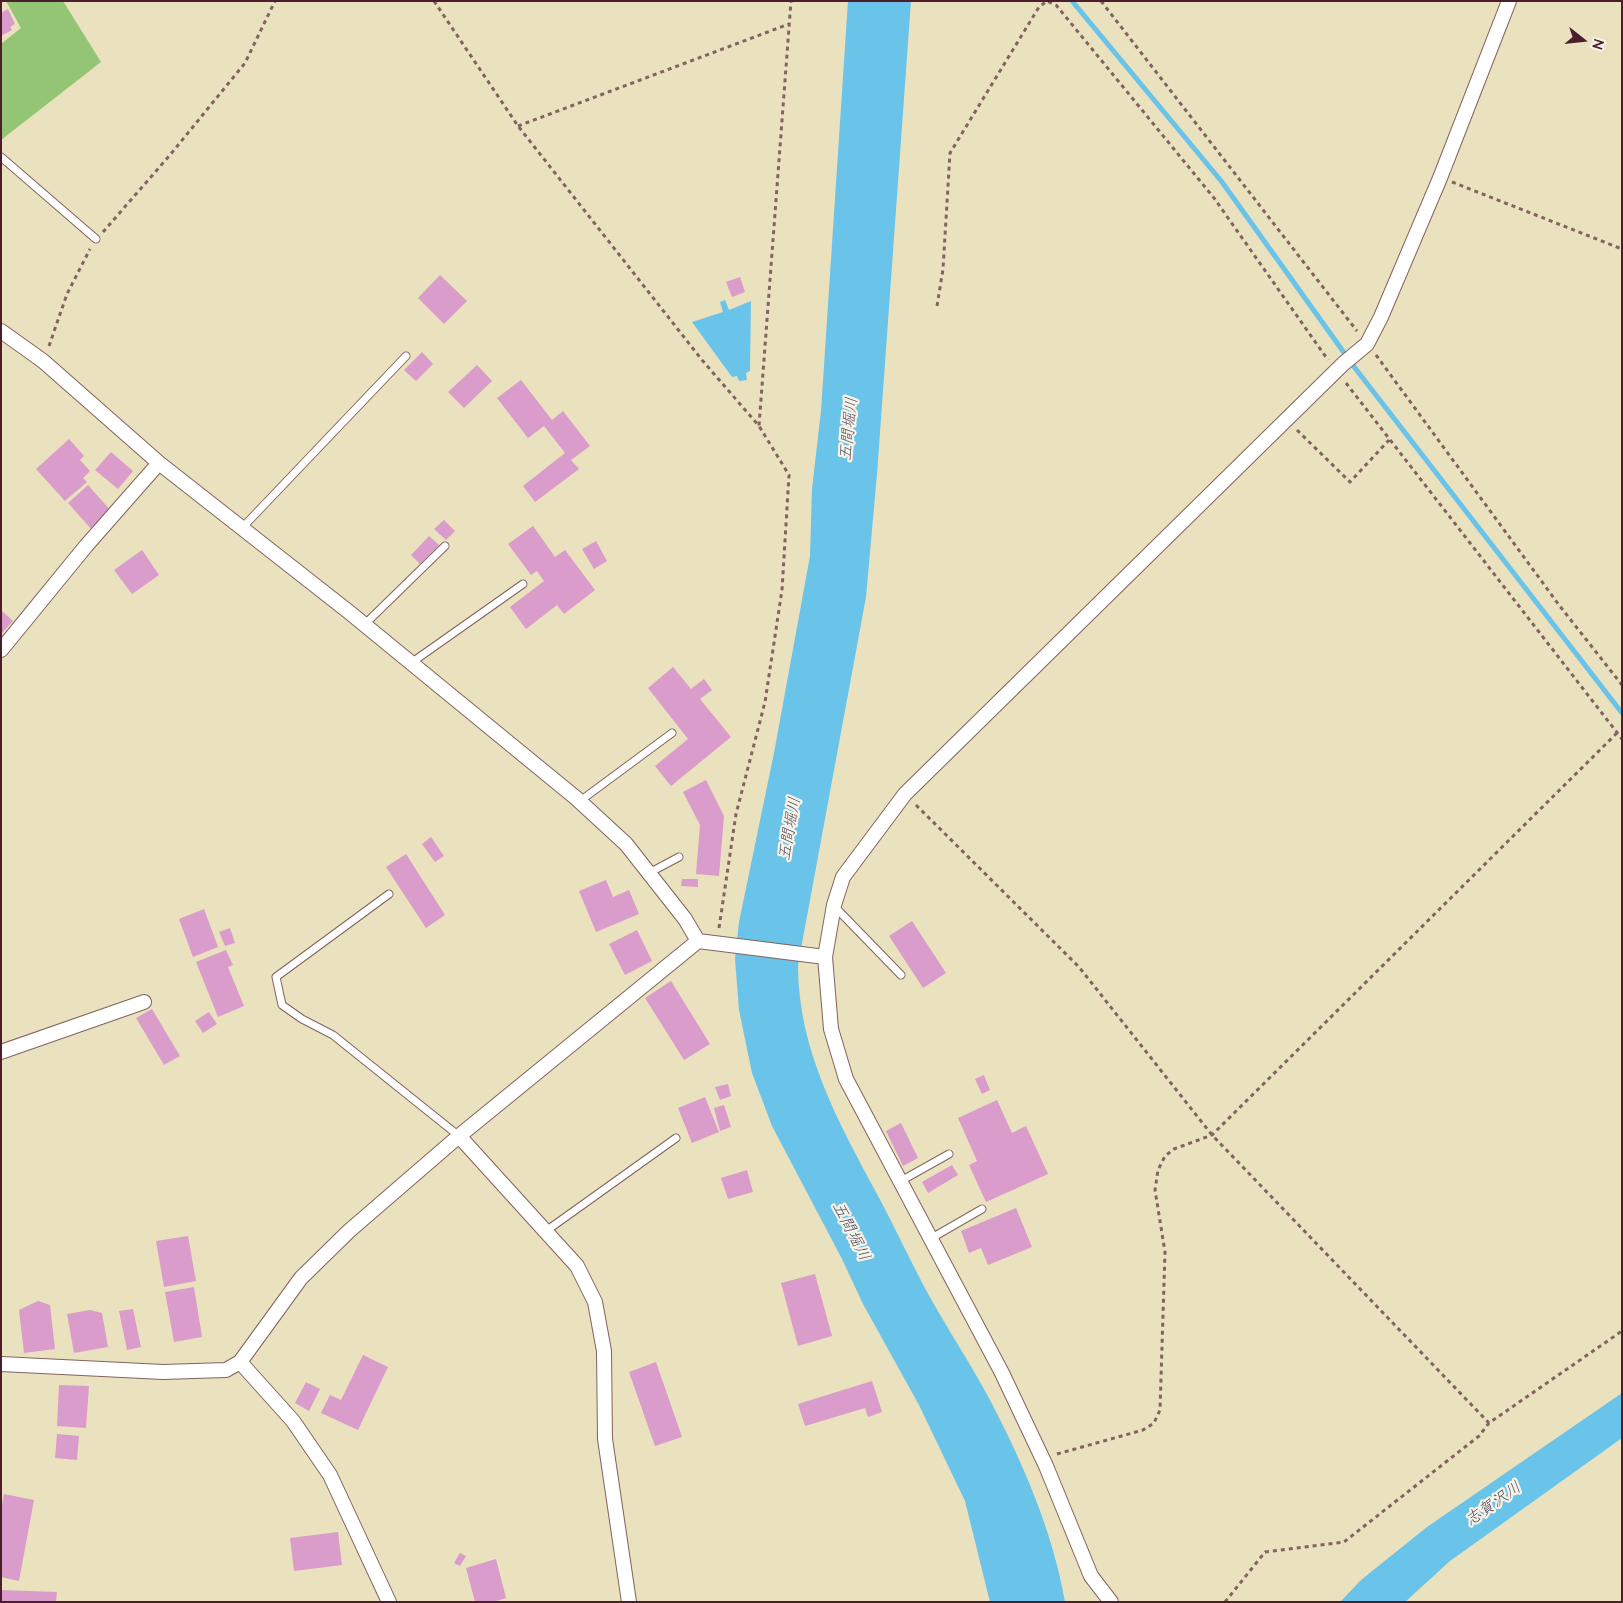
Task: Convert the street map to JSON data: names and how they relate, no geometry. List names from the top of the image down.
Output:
{
  "water": ["五間堀川", "志賀沢川"],
  "north": "right"
}
